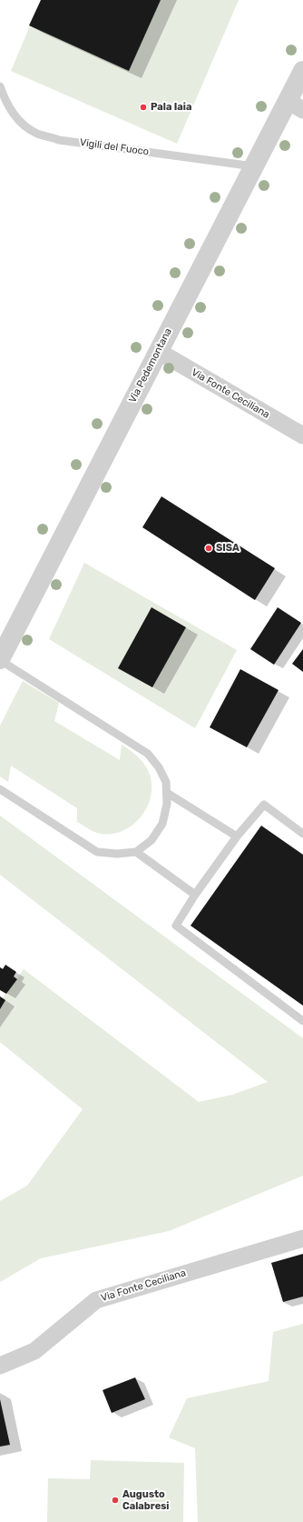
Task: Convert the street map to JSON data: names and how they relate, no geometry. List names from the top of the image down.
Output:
{
  "streets": {
    "street": ["Via Pedemontana", "Via Fonte Ceciliana"],
    "lane": ["Vigili del Fuoco"]
  },
  "crossings": [
    ["Vigili del Fuoco", "Via Pedemontana"],
    ["Via Pedemontana", "Via Fonte Ceciliana"]
  ],
  "places": ["Pala Iaia", "SISA", "Augusto Calabresi"]
}
